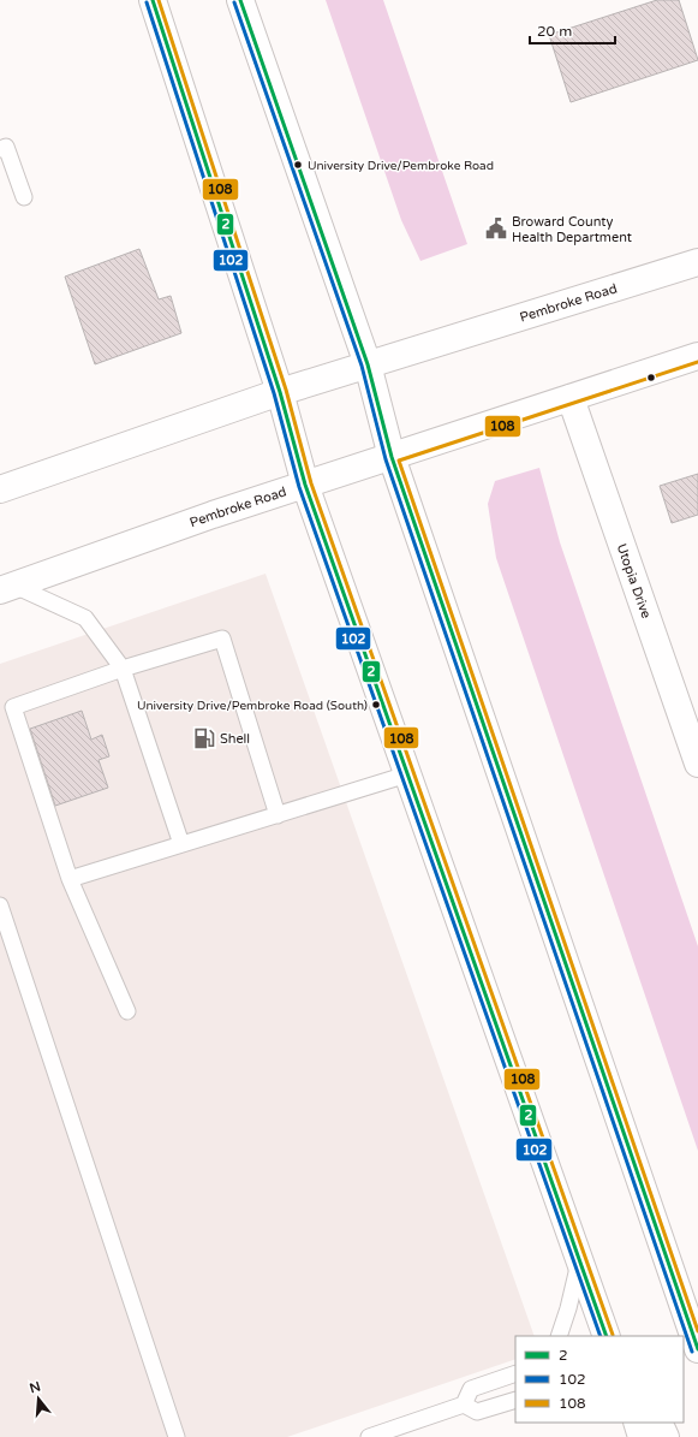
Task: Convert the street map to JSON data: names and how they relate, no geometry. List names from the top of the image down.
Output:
{
  "streets": {
    "main road": ["Pembroke Road", "Utopia Drive"]
  },
  "crossings": [
    ["Pembroke Road", "Utopia Drive"]
  ],
  "places": {
    "other": ["University Drive/Pembroke Road", "University Drive/Pembroke Road (South)"],
    "public building": ["Broward County Health Department"],
    "fuel station": ["Shell"]
  },
  "lines": ["transit line 2", "transit line 108", "transit line 102"],
  "legend": ["2", "102", "108"],
  "scale_bar": "20 m",
  "north": "top"
}
